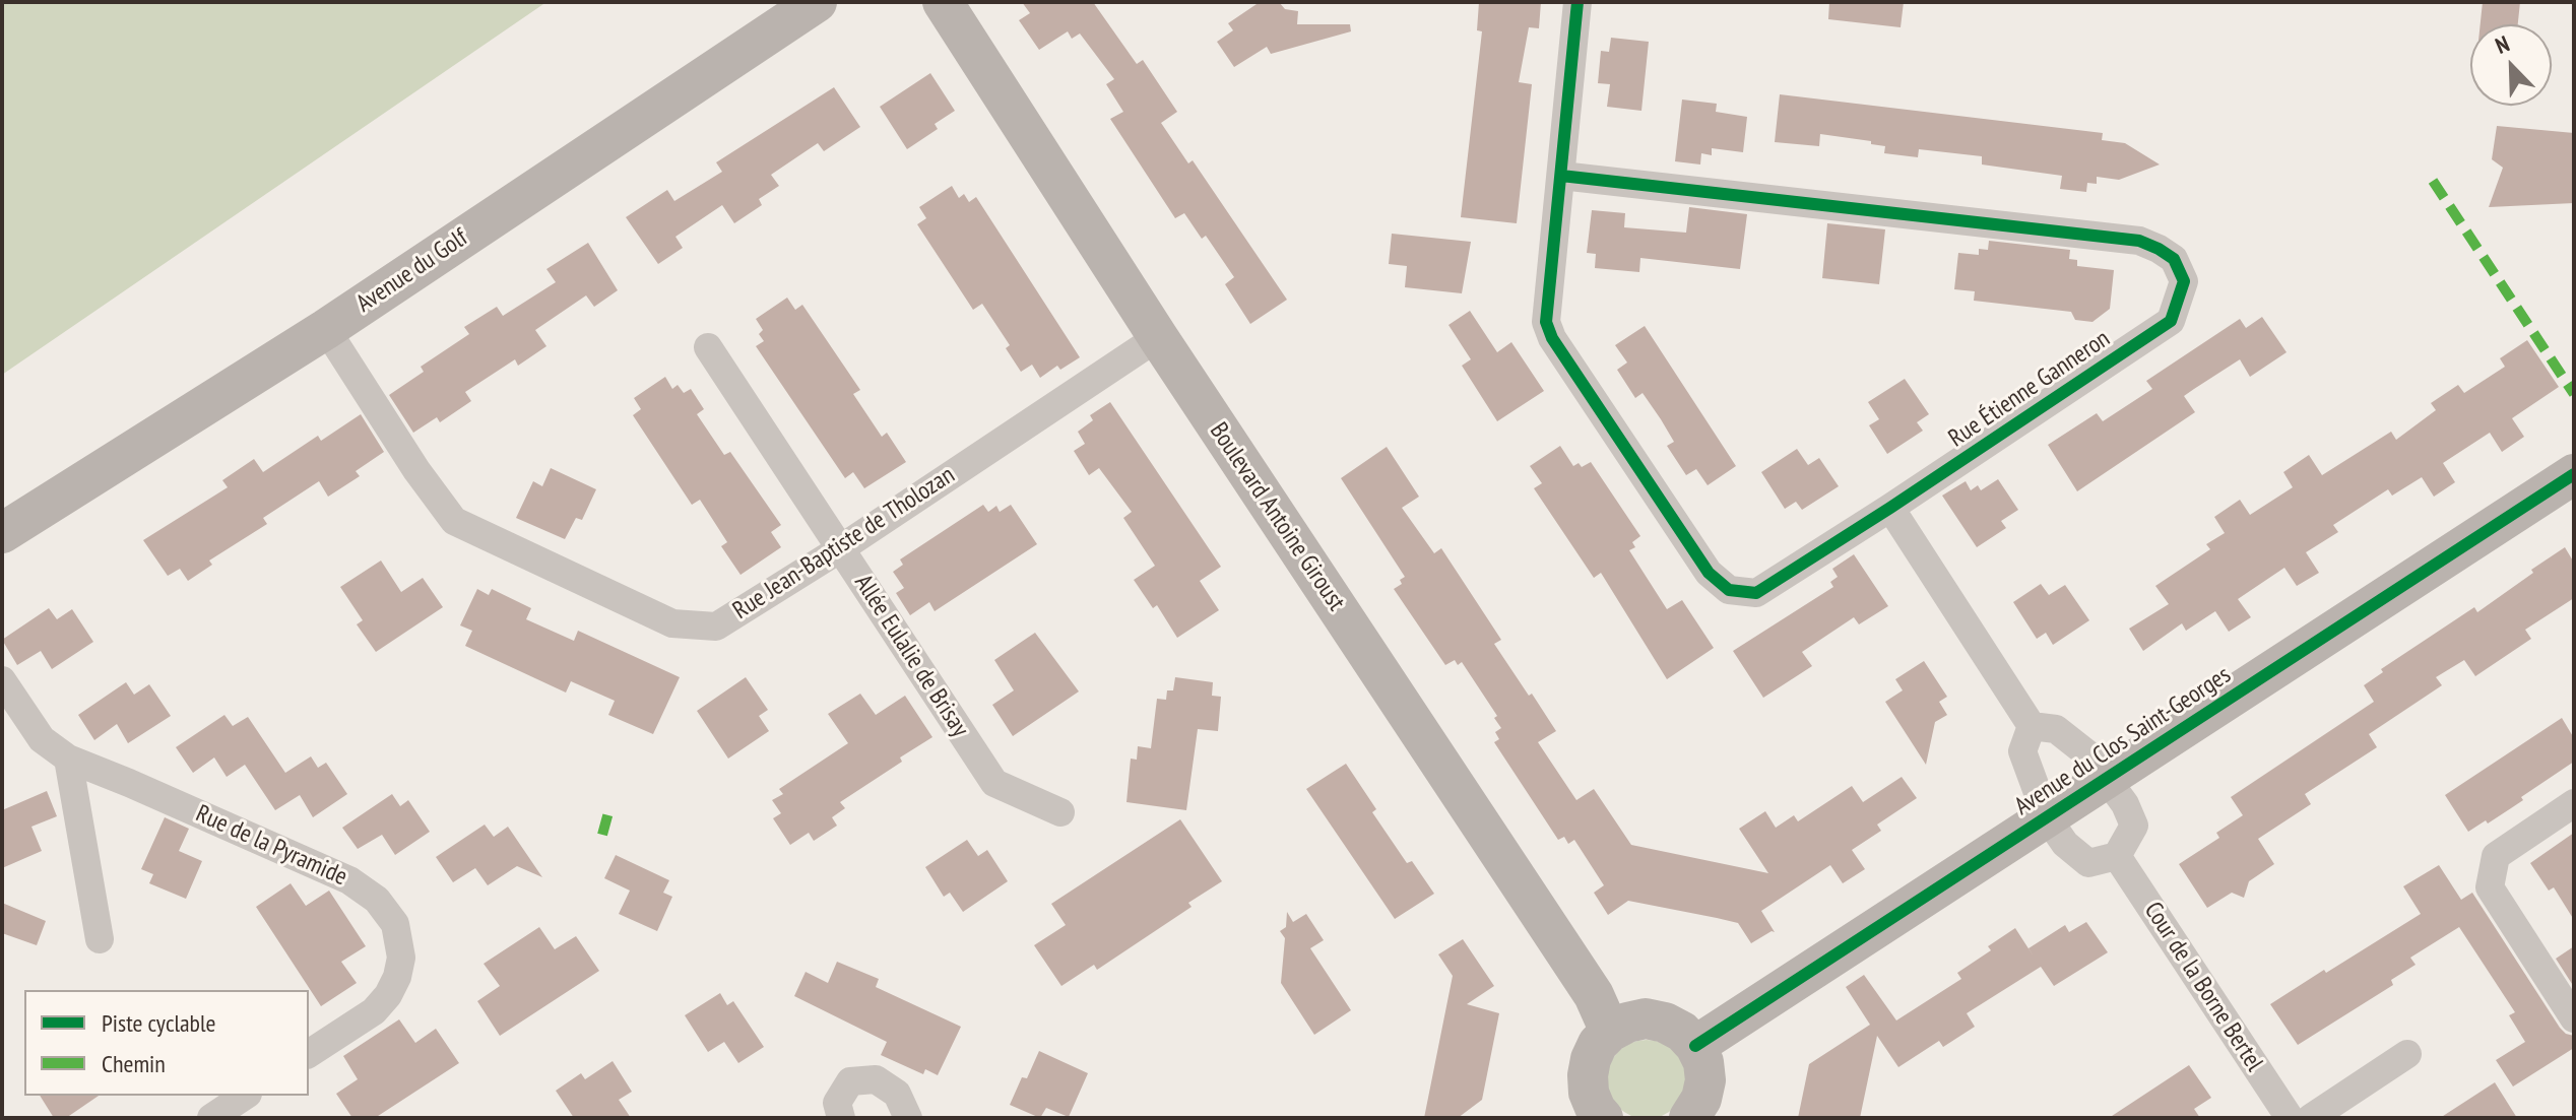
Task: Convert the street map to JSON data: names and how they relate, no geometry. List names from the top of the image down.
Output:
{
  "streets": {
    "street": [
      "Avenue du Golf",
      "Rue Étienne Ganneron",
      "Boulevard Antoine Giroust",
      "Rue Jean-Baptiste de Tholozan",
      "Allée Eulalie de Brisay",
      "Avenue du Clos Saint-Georges",
      "Rue de la Pyramide",
      "Cour de la Borne Bertel"
    ]
  },
  "crossings": [
    ["Avenue du Golf", "Rue Jean-Baptiste de Tholozan"],
    ["Boulevard Antoine Giroust", "Rue Jean-Baptiste de Tholozan"],
    ["Rue Jean-Baptiste de Tholozan", "Allée Eulalie de Brisay"]
  ],
  "legend": ["Piste cyclable", "Chemin"],
  "north": "top left"
}
